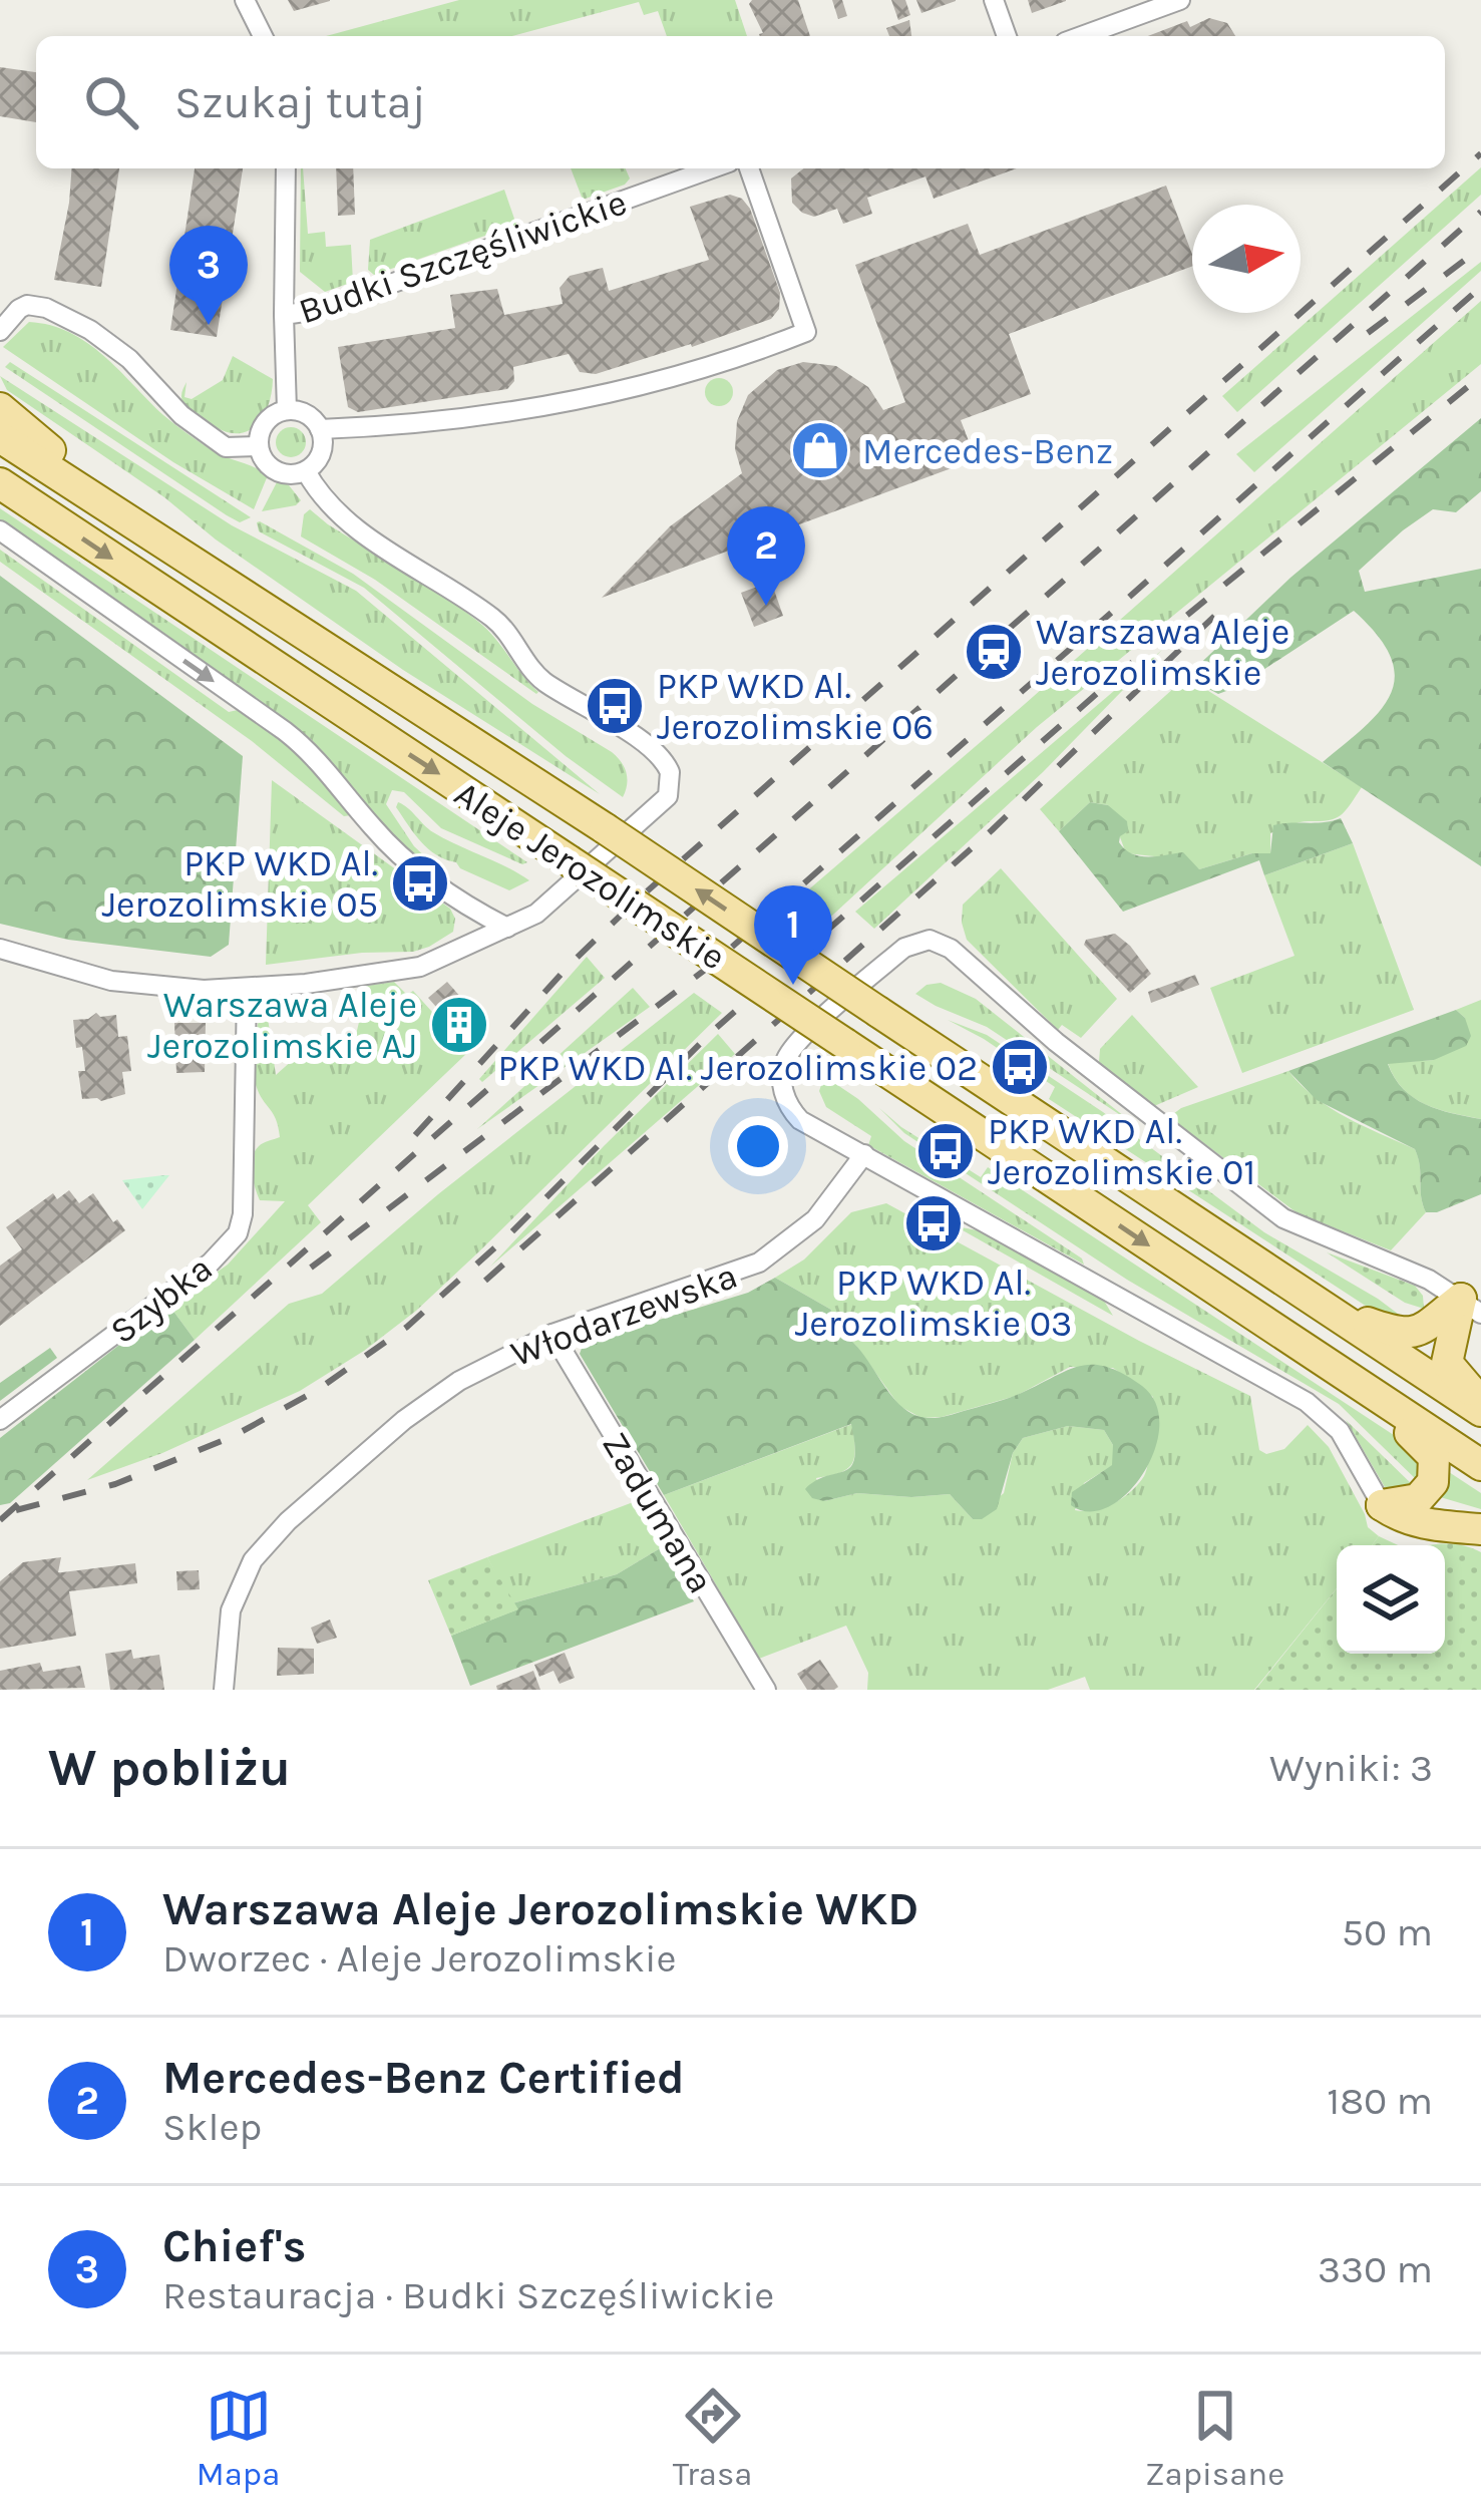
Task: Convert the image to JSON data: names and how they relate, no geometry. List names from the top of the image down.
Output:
{
  "streets": {
    "main road": ["Aleje Jerozolimskie"],
    "street": [
      "Budki Szczęśliwickie",
      "Szybka",
      "Włodarzewska",
      "Zadumana"
    ]
  },
  "crossings": [
    ["Włodarzewska", "Zadumana"]
  ],
  "places": {
    "shop": ["Mercedes-Benz"],
    "station": ["Warszawa Aleje Jerozolimskie"],
    "bus stop": [
      "PKP WKD Al. Jerozolimskie 06",
      "PKP WKD Al. Jerozolimskie 05",
      "PKP WKD Al. Jerozolimskie 02",
      "PKP WKD Al. Jerozolimskie 01",
      "PKP WKD Al. Jerozolimskie 03"
    ],
    "building": ["Warszawa Aleje Jerozolimskie AJ"]
  },
  "north": "right",
  "page": {
    "search": "Szukaj tutaj",
    "pins": ["3", "2", "1"],
    "heading": ["W pobliżu", "Wyniki: 3"],
    "list": [
      {
        "mark": "1",
        "name": "Warszawa Aleje Jerozolimskie WKD",
        "note": "Dworzec · Aleje Jerozolimskie",
        "value": "50 m"
      },
      {
        "mark": "2",
        "name": "Mercedes-Benz Certified",
        "note": "Sklep",
        "value": "180 m"
      },
      {
        "mark": "3",
        "name": "Chief's",
        "note": "Restauracja · Budki Szczęśliwickie",
        "value": "330 m"
      }
    ],
    "nav": ["Mapa", "Trasa", "Zapisane"]
  }
}
